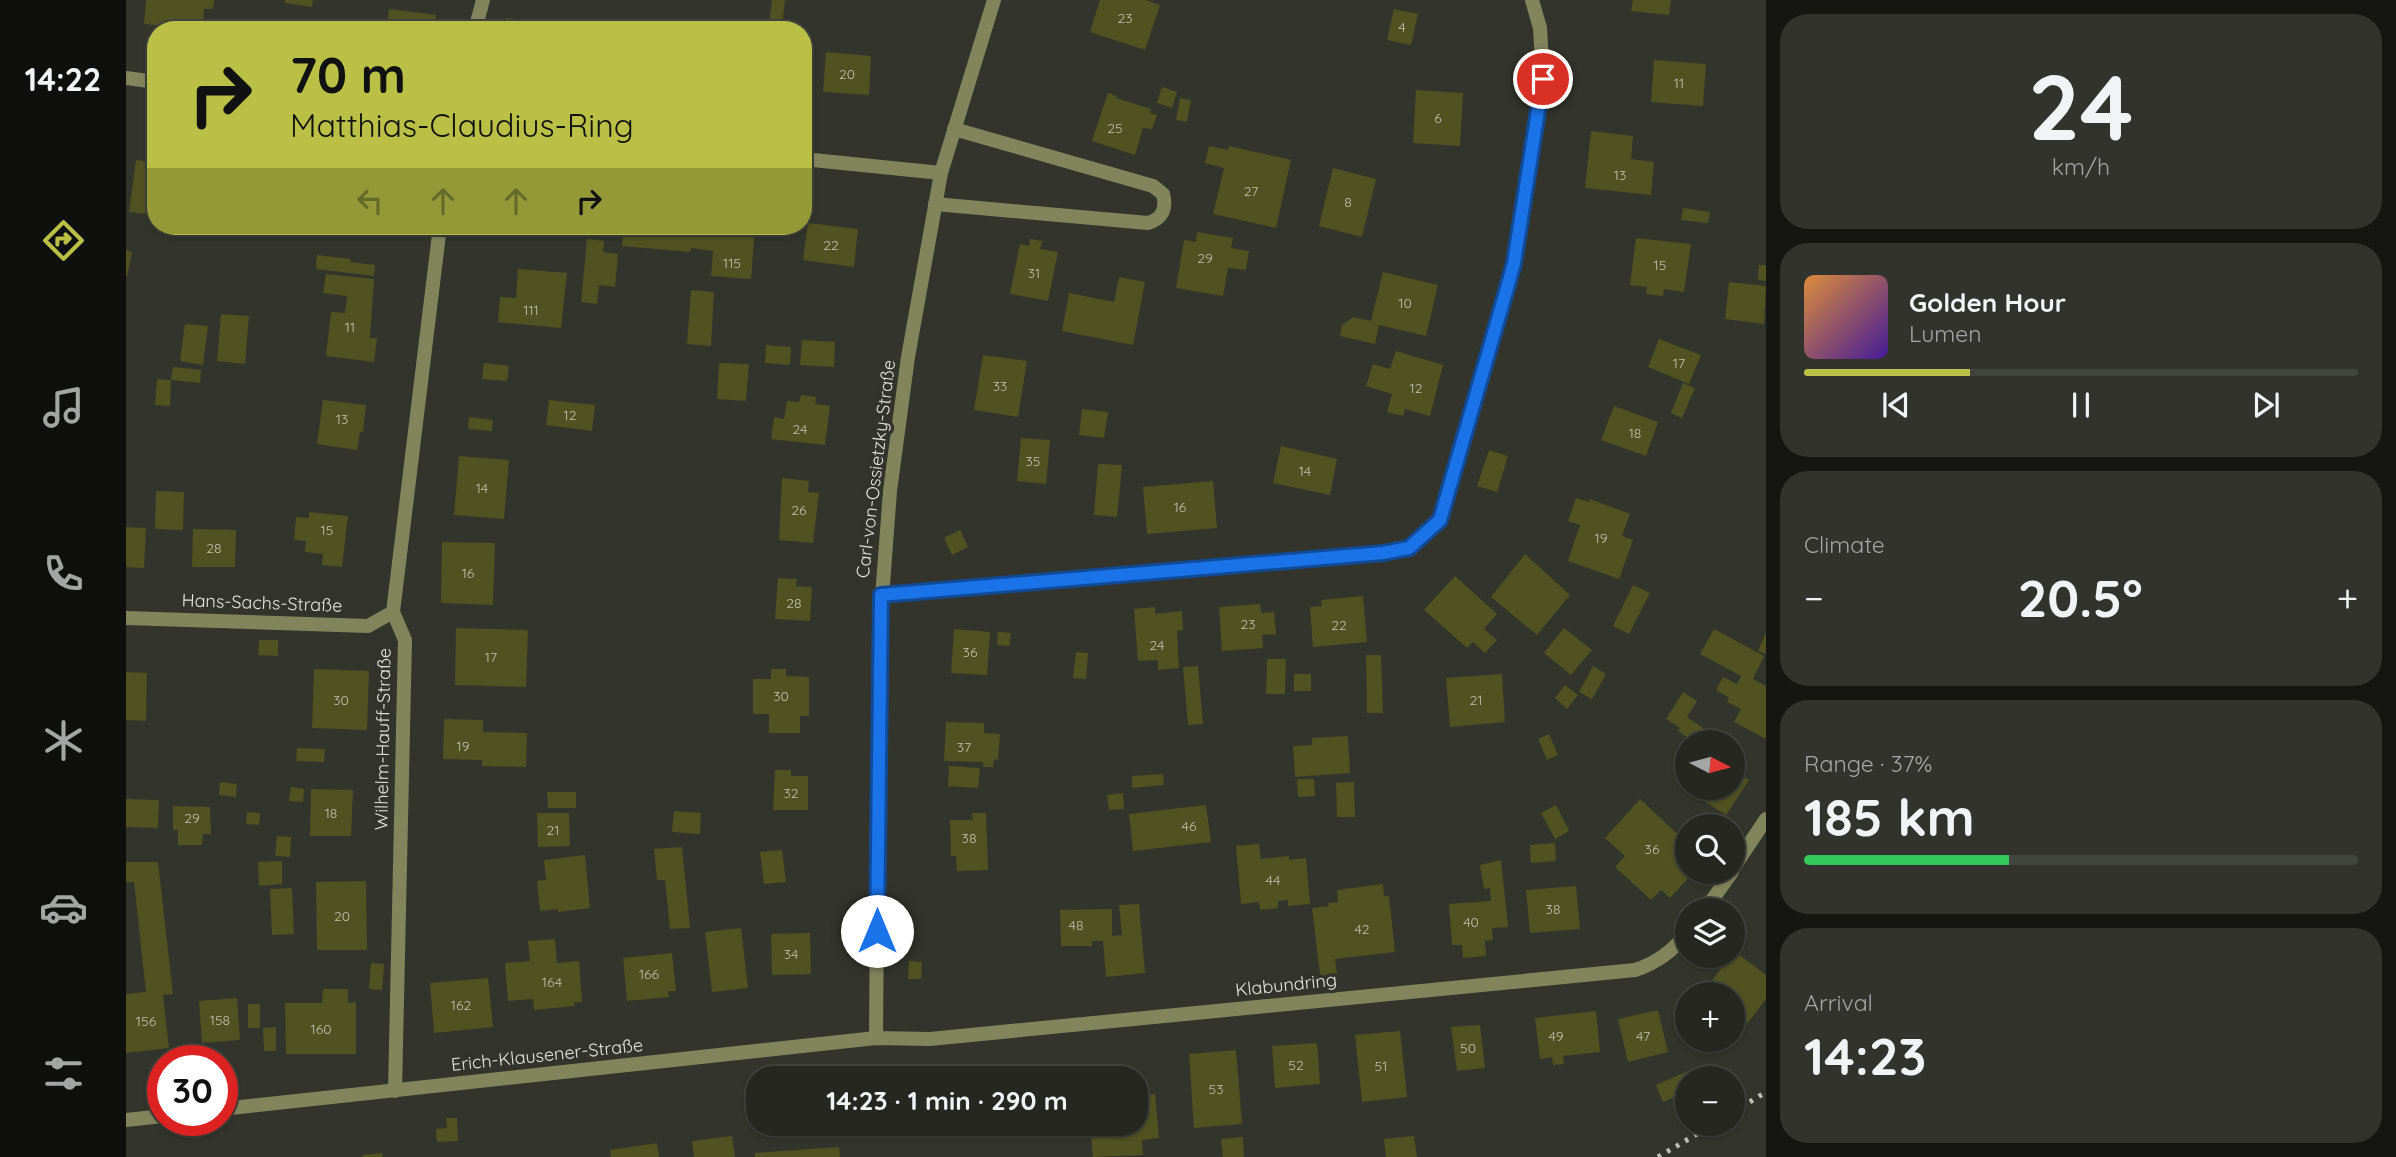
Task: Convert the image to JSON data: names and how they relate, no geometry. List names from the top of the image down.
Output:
{
  "streets": {
    "street": [
      "Carl-von-Ossietzky-Straße",
      "Hans-Sachs-Straße",
      "Wilhelm-Hauff-Straße",
      "Klabundring",
      "Erich-Klausener-Straße"
    ]
  },
  "crossings": [
    ["Carl-von-Ossietzky-Straße", "Klabundring"],
    ["Carl-von-Ossietzky-Straße", "Erich-Klausener-Straße"],
    ["Hans-Sachs-Straße", "Wilhelm-Hauff-Straße"],
    ["Wilhelm-Hauff-Straße", "Erich-Klausener-Straße"],
    ["Klabundring", "Erich-Klausener-Straße"]
  ],
  "house_numbers": [
    "23",
    "4",
    "20",
    "11",
    "6",
    "25",
    "13",
    "27",
    "8",
    "22",
    "29",
    "115",
    "15",
    "31",
    "10",
    "111",
    "11",
    "17",
    "33",
    "12",
    "12",
    "13",
    "24",
    "18",
    "35",
    "14",
    "14",
    "16",
    "26",
    "15",
    "19",
    "28",
    "16",
    "28",
    "23",
    "22",
    "24",
    "36",
    "17",
    "30",
    "30",
    "21",
    "19",
    "37",
    "32",
    "18",
    "29",
    "46",
    "21",
    "38",
    "36",
    "44",
    "38",
    "20",
    "40",
    "48",
    "42",
    "34",
    "166",
    "164",
    "162",
    "158",
    "156",
    "160",
    "49",
    "47",
    "50",
    "52",
    "51",
    "53"
  ],
  "north": "right",
  "page": {
    "tabs": "14:22",
    "tile": [
      ["24", "km/h"],
      "Climate",
      ["Range · 37%", "185 km"],
      ["Arrival", "14:23"]
    ],
    "turn": ["70 m", "Matthias-Claudius-Ring"],
    "song": ["Golden Hour", "Lumen"],
    "heat": ["−", "20.5°", "+"],
    "map_buttons": ["+", "−"],
    "limit": "30",
    "trip": "14:23 · 1 min · 290 m"
  }
}
